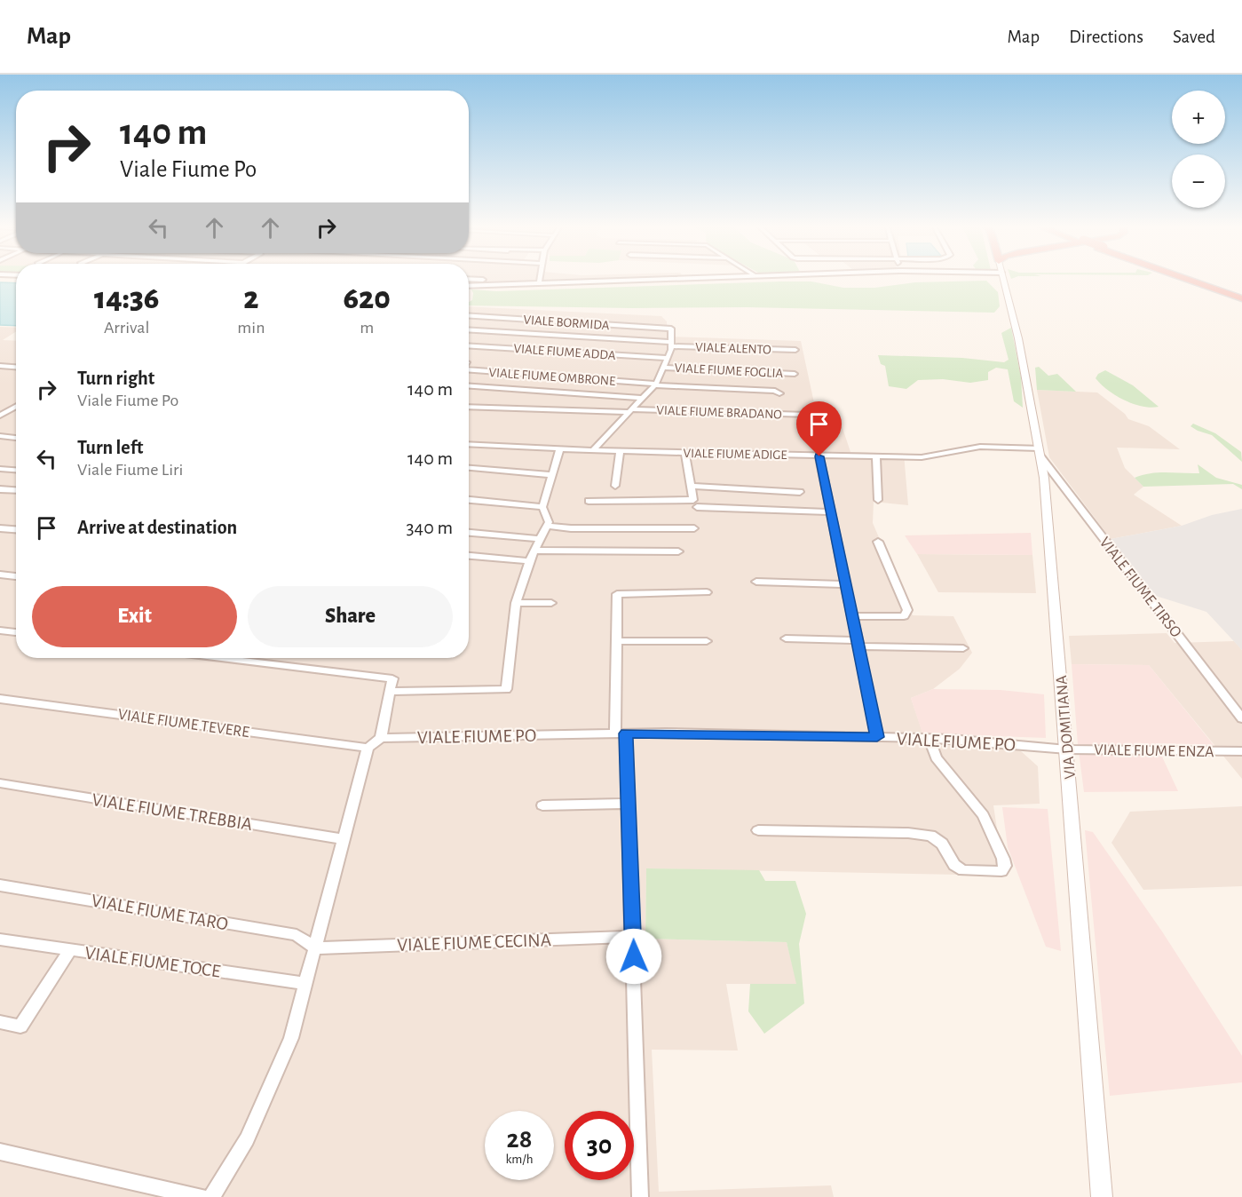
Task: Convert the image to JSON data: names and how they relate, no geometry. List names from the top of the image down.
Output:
{
  "streets": {
    "street": [
      "VIALE BORMIDA",
      "VIALE ALENTO",
      "VIALE FIUME ADDA",
      "VIALE FIUME FOGLIA",
      "VIALE FIUME OMBRONE",
      "VIALE FIUME BRADANO",
      "VIALE FIUME ADIGE",
      "VIALE FIUME TIRSO",
      "VIALE FIUME TEVERE",
      "VIA DOMITIANA",
      "VIALE FIUME PO",
      "VIALE FIUME ENZA",
      "VIALE FIUME TREBBIA",
      "VIALE FIUME TARO",
      "VIALE FIUME CECINA",
      "VIALE FIUME TOCE"
    ]
  },
  "crossings": [
    ["VIALE BORMIDA", "VIALE ALENTO"],
    ["VIALE FIUME ADIGE", "VIALE FIUME TIRSO"],
    ["VIALE FIUME ADIGE", "VIA DOMITIANA"],
    ["VIALE FIUME TIRSO", "VIA DOMITIANA"],
    ["VIA DOMITIANA", "VIALE FIUME PO"],
    ["VIA DOMITIANA", "VIALE FIUME ENZA"],
    ["VIALE FIUME PO", "VIALE FIUME ENZA"],
    ["VIALE FIUME TARO", "VIALE FIUME CECINA"]
  ],
  "page": {
    "header": "Map",
    "nav": ["Map", "Directions", "Saved"],
    "map_buttons": ["+", "−"],
    "turn": ["140 m", "Viale Fiume Po"],
    "eta": [
      "14:36",
      "Arrival",
      "2",
      "min",
      "620",
      "m"
    ],
    "list": [
      {
        "name": "Turn right",
        "note": "Viale Fiume Po",
        "value": "140 m"
      },
      {
        "name": "Turn left",
        "note": "Viale Fiume Liri",
        "value": "140 m"
      },
      {
        "name": "Arrive at destination",
        "value": "340 m"
      }
    ],
    "buttons": ["Exit", "Share"],
    "speed": "28 km/h",
    "limit": "30"
  }
}
